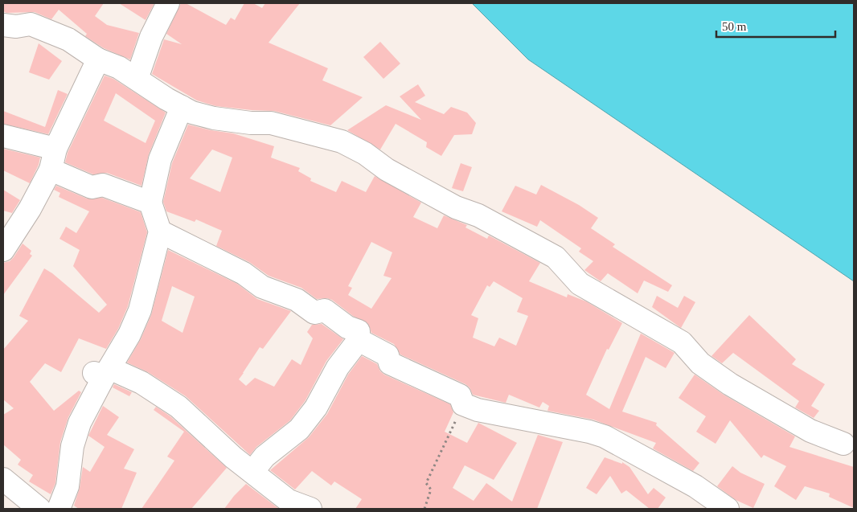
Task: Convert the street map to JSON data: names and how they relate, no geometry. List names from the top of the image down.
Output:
{
  "scale_bar": "50 m"
}
